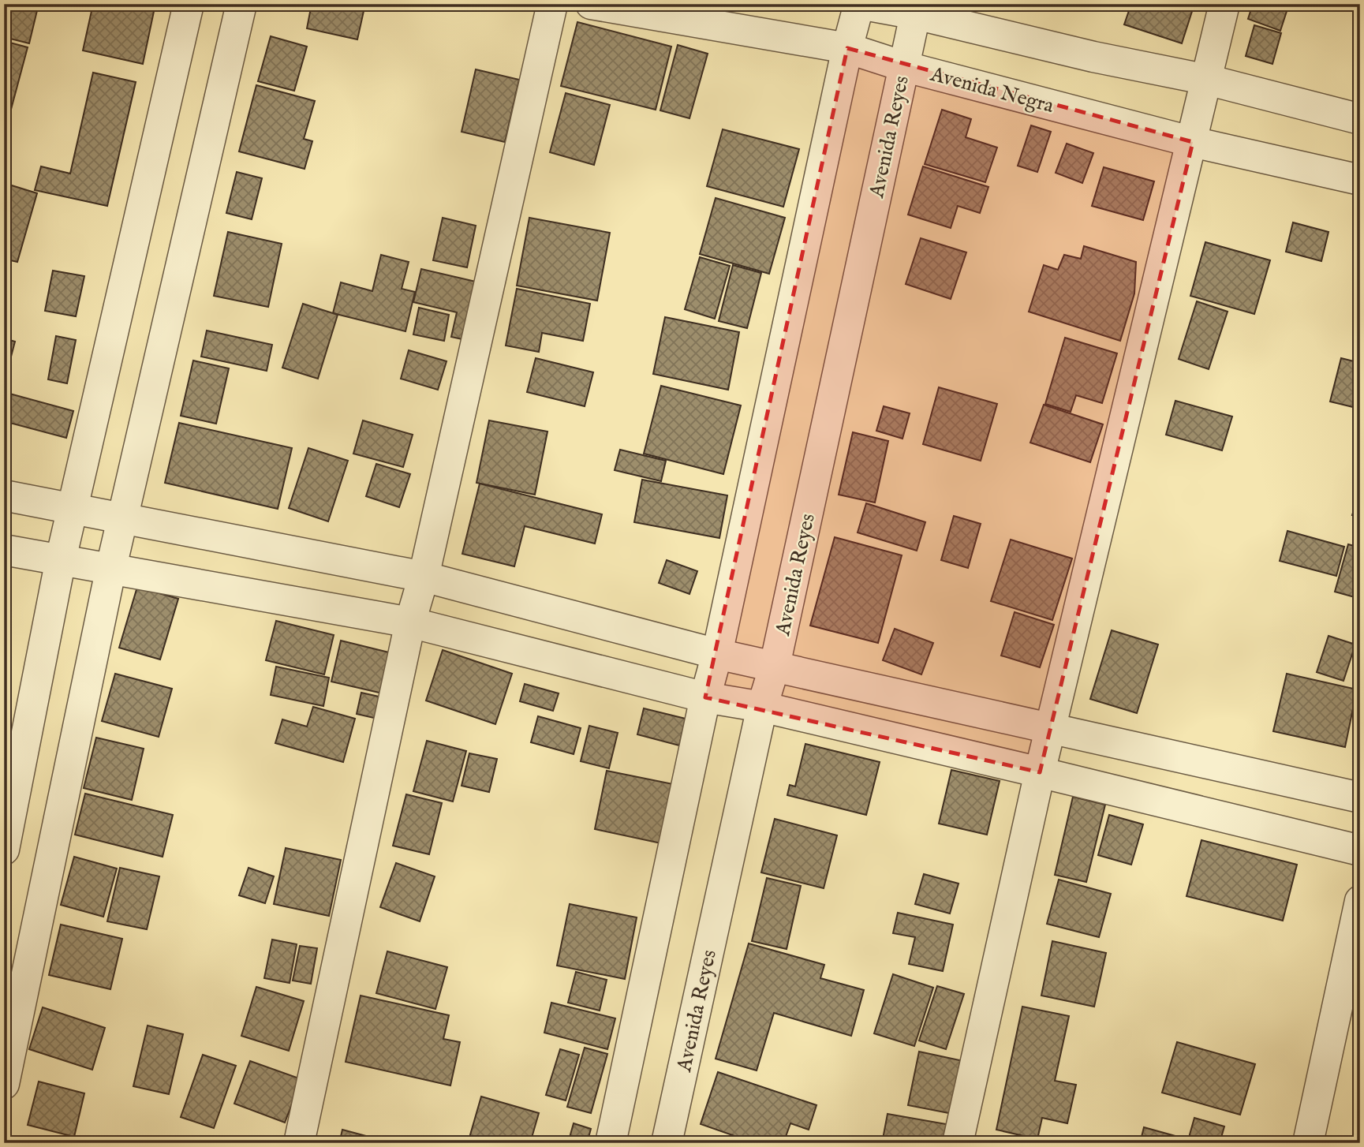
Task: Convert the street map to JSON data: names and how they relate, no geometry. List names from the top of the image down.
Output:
{
  "streets": {
    "street": ["Avenida Negra", "Avenida Reyes"]
  },
  "crossings": [
    ["Avenida Negra", "Avenida Reyes"]
  ]
}
